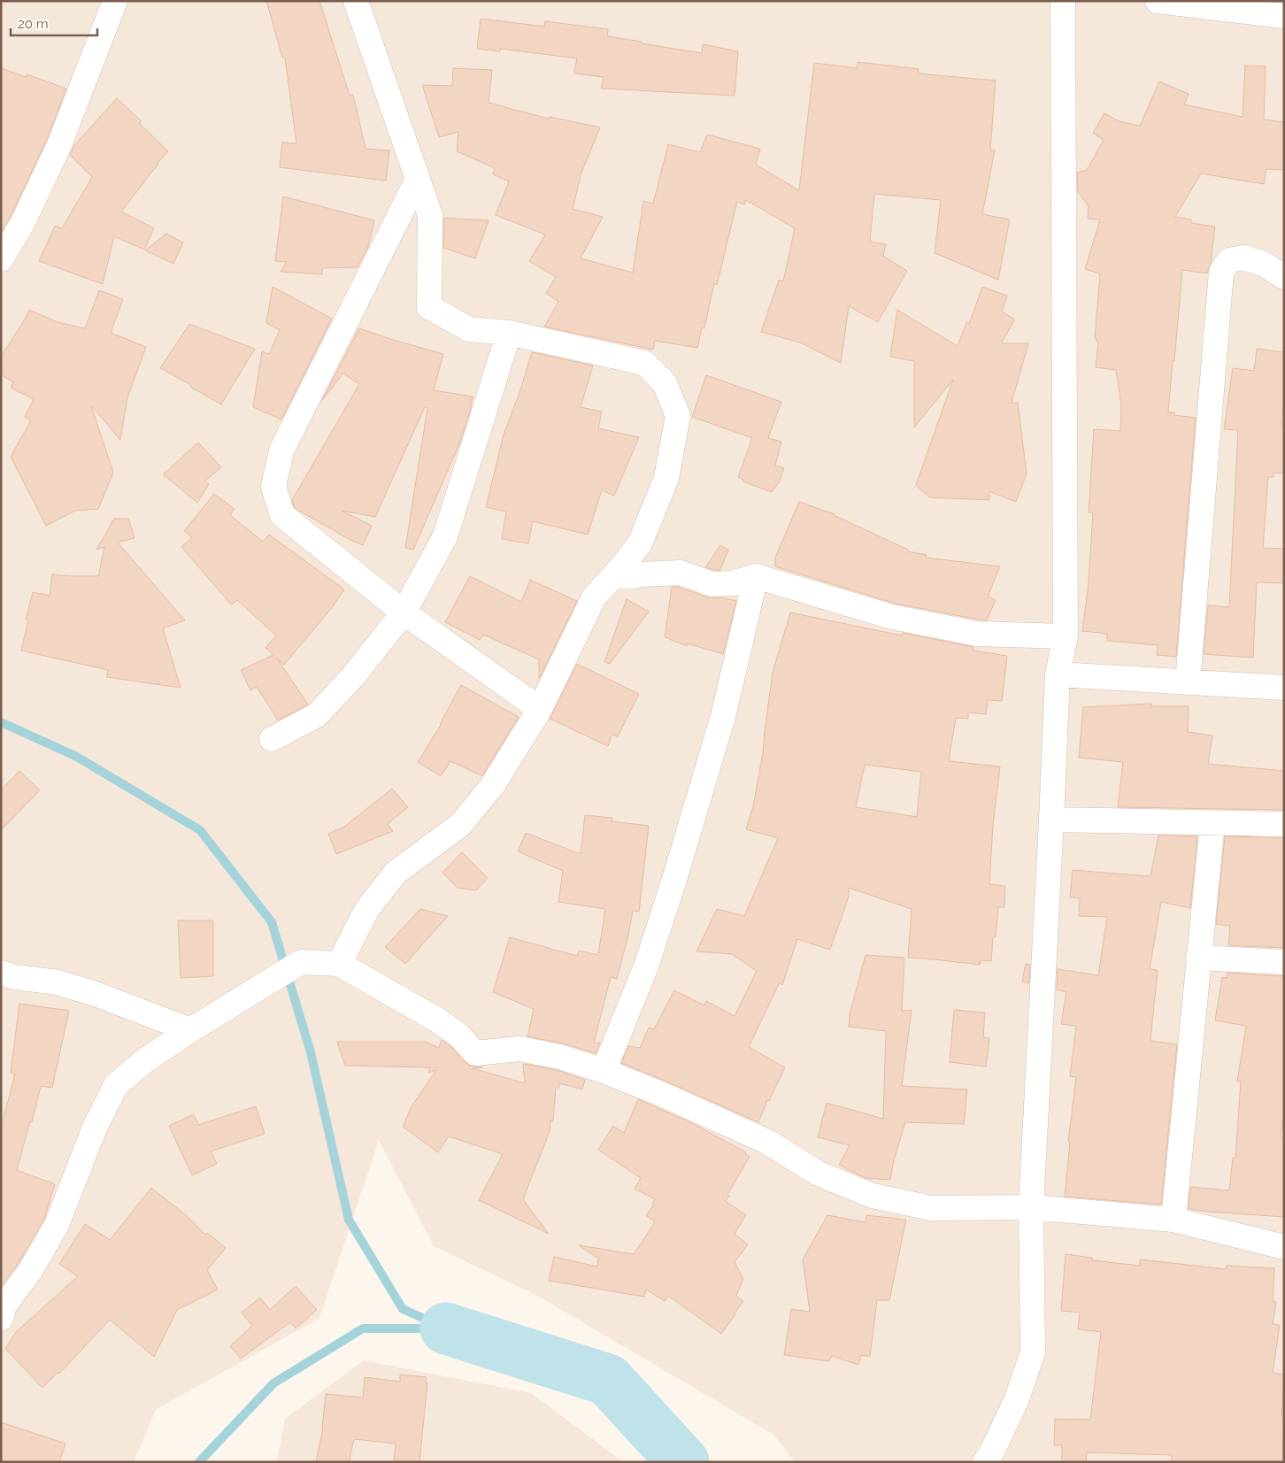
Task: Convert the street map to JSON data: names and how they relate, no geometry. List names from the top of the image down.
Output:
{
  "scale_bar": "20 m"
}
